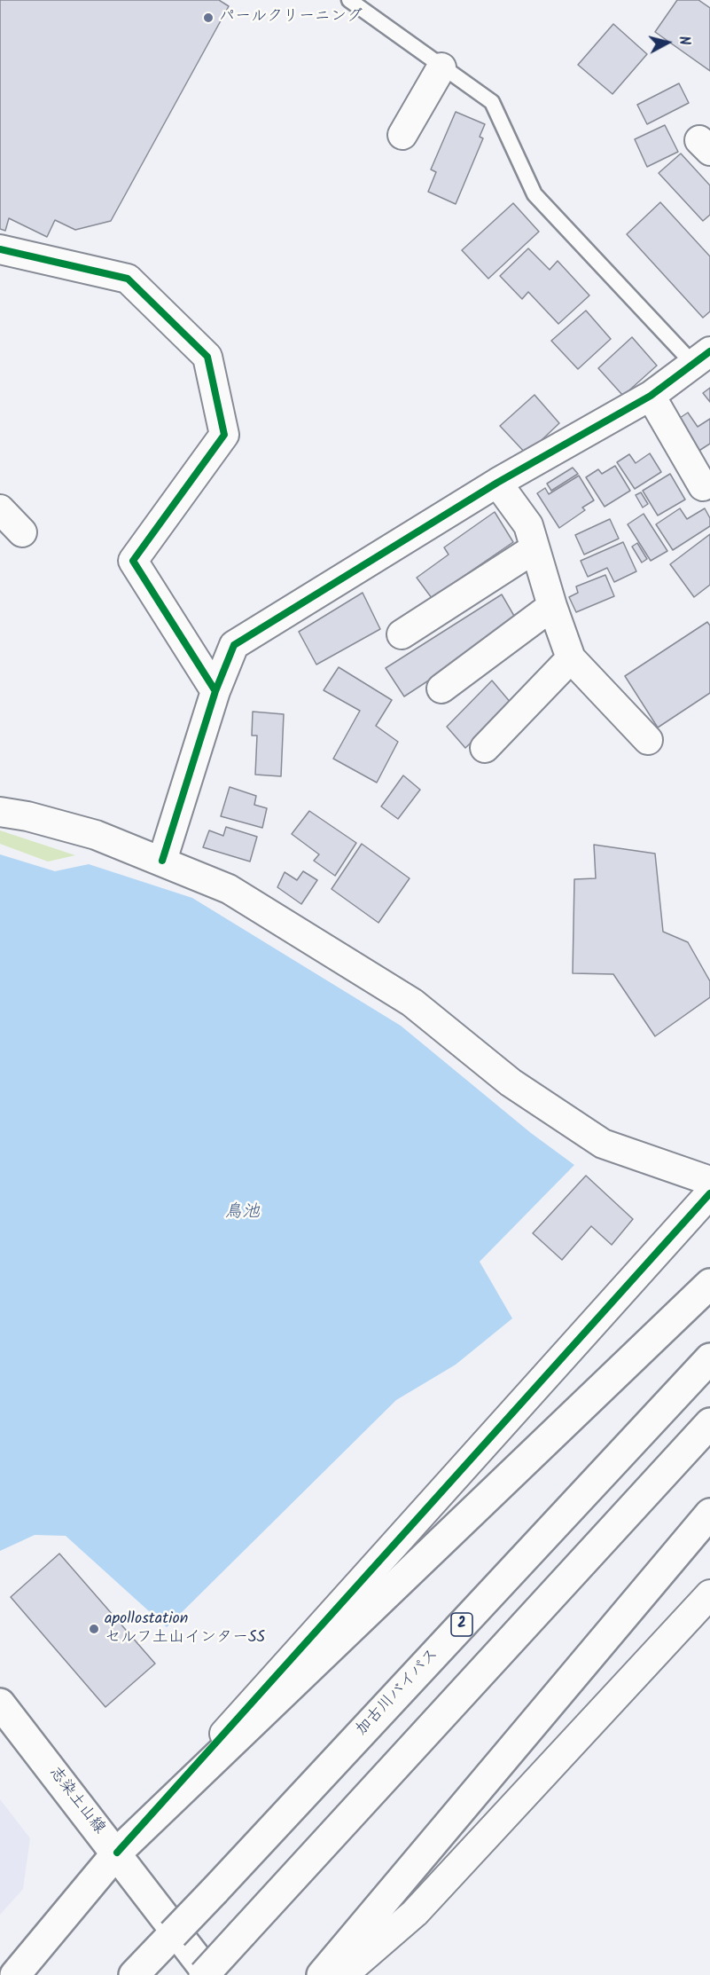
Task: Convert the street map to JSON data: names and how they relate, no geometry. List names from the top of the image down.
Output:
{
  "streets": {
    "main road": ["2", "加古川バイパス", "志染土山線"]
  },
  "water": ["鳥池"],
  "places": ["パールクリーニング", "apollostation セルフ土山インターSS"],
  "north": "right"
}
